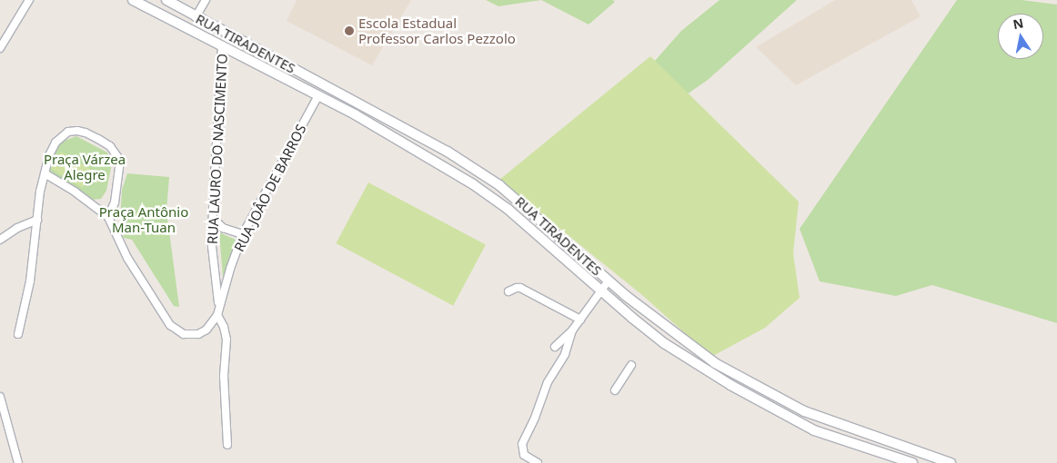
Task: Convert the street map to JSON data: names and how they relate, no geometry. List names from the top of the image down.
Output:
{
  "streets": {
    "street": ["RUA TIRADENTES", "RUA LAURO DO NASCIMENTO", "RUA JOÂO DE BARROS"]
  },
  "crossings": [
    ["RUA TIRADENTES", "RUA LAURO DO NASCIMENTO"],
    ["RUA TIRADENTES", "RUA JOÂO DE BARROS"],
    ["RUA LAURO DO NASCIMENTO", "RUA JOÂO DE BARROS"]
  ],
  "parks": ["Praça Várzea Alegre", "Praça Antônio Man-Tuan"],
  "places": ["Escola Estadual Professor Carlos Pezzolo"],
  "north": "top"
}
